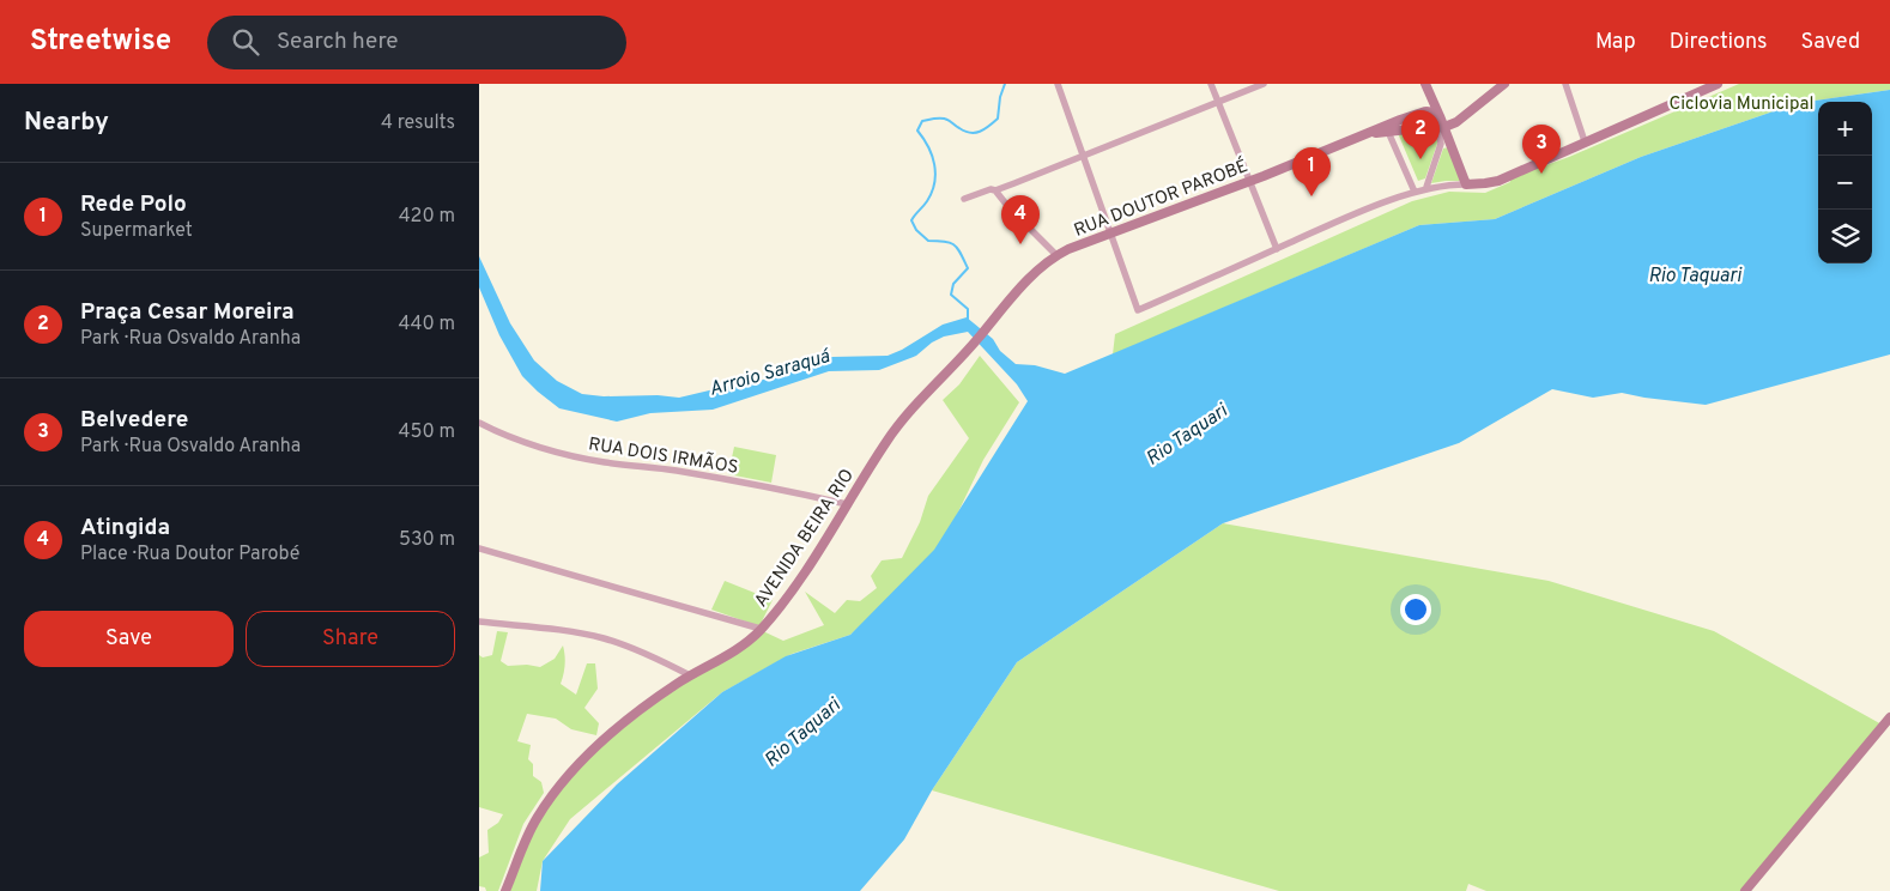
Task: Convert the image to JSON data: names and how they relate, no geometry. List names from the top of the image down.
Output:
{
  "streets": {
    "main road": ["RUA DOUTOR PAROBÉ", "AVENIDA BEIRA RIO"],
    "street": ["RUA DOIS IRMÃOS"]
  },
  "crossings": [
    ["RUA DOUTOR PAROBÉ", "AVENIDA BEIRA RIO"],
    ["RUA DOIS IRMÃOS", "AVENIDA BEIRA RIO"]
  ],
  "water": ["Rio Taquari", "Arroio Saraquá"],
  "parks": ["Ciclovia Municipal"],
  "page": {
    "header": "Streetwise",
    "search": "Search here",
    "nav": ["Map", "Directions", "Saved"],
    "heading": ["Nearby", "4 results"],
    "map_buttons": ["+", "−"],
    "pins": [
      "2",
      "3",
      "1",
      "4"
    ],
    "list": [
      {
        "mark": "1",
        "name": "Rede Polo",
        "note": "Supermarket",
        "value": "420 m"
      },
      {
        "mark": "2",
        "name": "Praça Cesar Moreira",
        "note": "Park · Rua Osvaldo Aranha",
        "value": "440 m"
      },
      {
        "mark": "3",
        "name": "Belvedere",
        "note": "Park · Rua Osvaldo Aranha",
        "value": "450 m"
      },
      {
        "mark": "4",
        "name": "Atingida",
        "note": "Place · Rua Doutor Parobé",
        "value": "530 m"
      }
    ],
    "buttons": ["Save", "Share"]
  }
}
